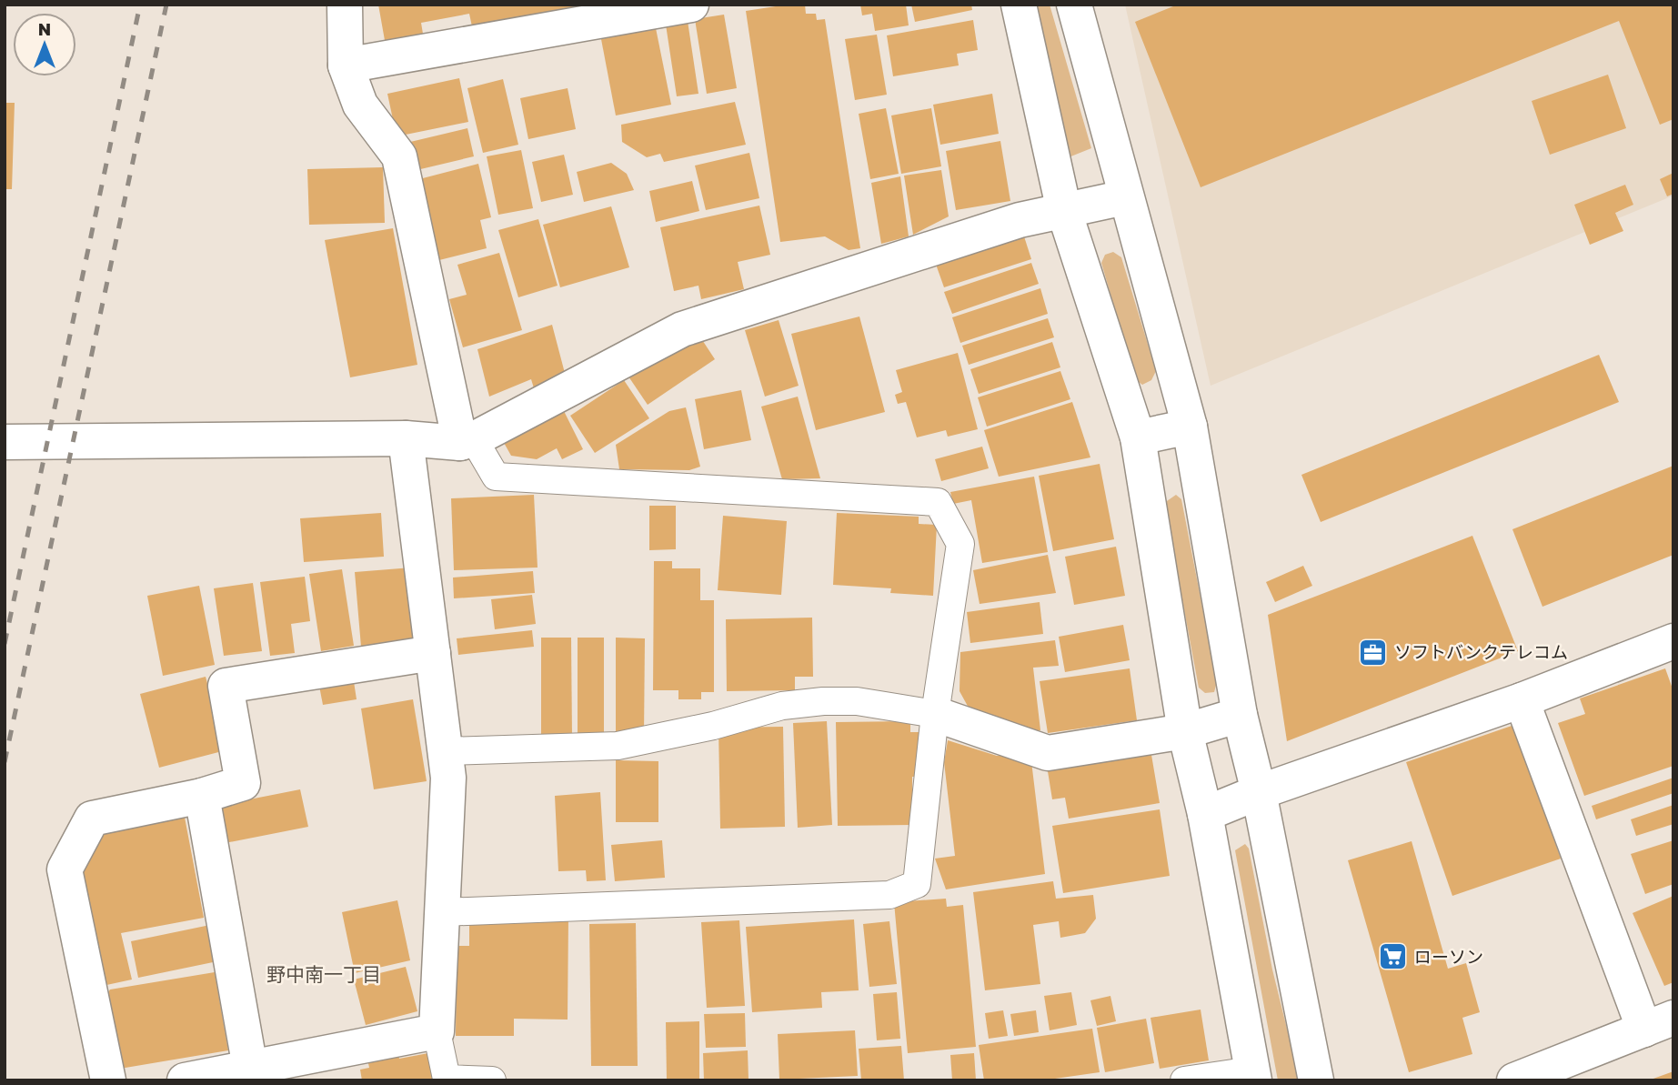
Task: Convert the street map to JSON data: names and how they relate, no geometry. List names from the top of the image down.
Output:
{
  "districts": ["野中南一丁目"],
  "places": {
    "office": ["ソフトバンクテレコム"],
    "supermarket": ["ローソン"]
  },
  "north": "top"
}
